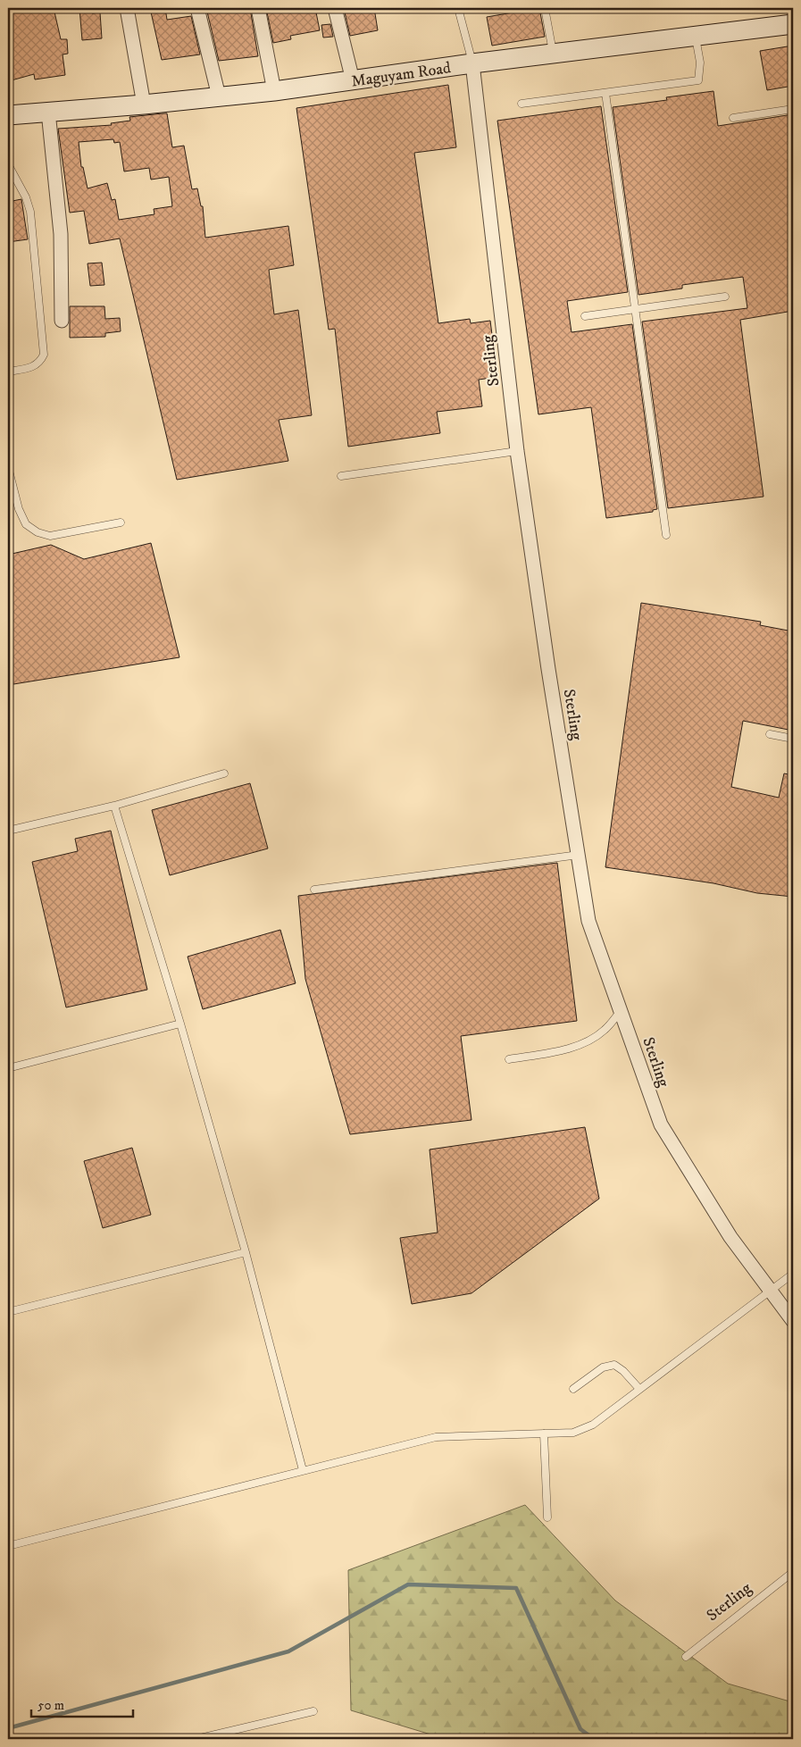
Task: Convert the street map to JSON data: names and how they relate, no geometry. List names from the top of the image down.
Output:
{
  "streets": {
    "main road": ["Maguyam Road"],
    "street": ["Sterling"]
  },
  "crossings": [
    ["Maguyam Road", "Sterling"]
  ],
  "scale_bar": "50 m"
}
